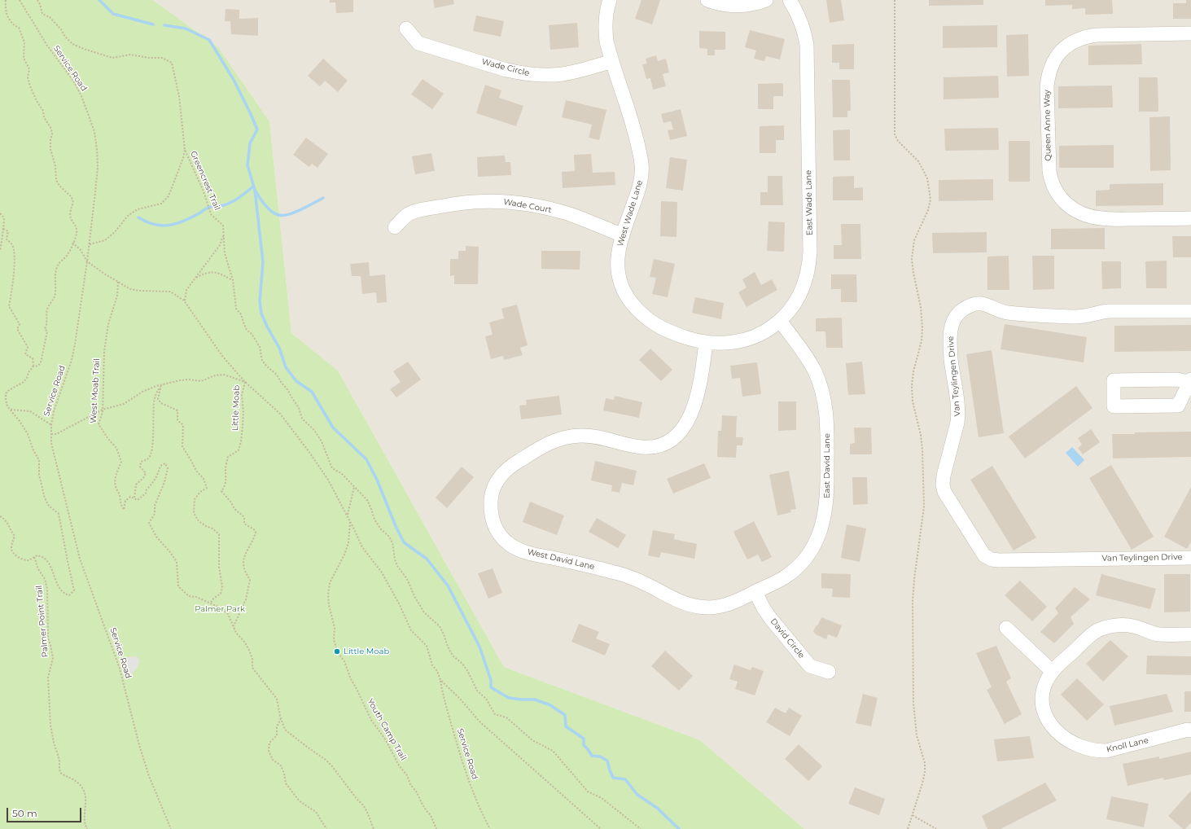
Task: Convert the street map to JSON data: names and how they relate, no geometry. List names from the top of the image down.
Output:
{
  "streets": {
    "street": [
      "Wade Circle",
      "Queen Anne Way",
      "East Wade Lane",
      "Wade Court",
      "West Wade Lane",
      "Van Teylingen Drive",
      "East David Lane",
      "West David Lane",
      "David Circle",
      "Knoll Lane"
    ],
    "path": [
      "Service Road",
      "Greencrest Trail",
      "West Moab Trail",
      "Little Moab",
      "Palmer Point Trail",
      "Youth Camp Trail"
    ]
  },
  "crossings": [
    ["Wade Circle", "West Wade Lane"],
    ["Service Road", "Little Moab"],
    ["East Wade Lane", "West Wade Lane"],
    ["East Wade Lane", "East David Lane"],
    ["East Wade Lane", "West David Lane"],
    ["Wade Court", "West Wade Lane"],
    ["West Wade Lane", "West David Lane"],
    ["West Moab Trail", "Little Moab"],
    ["East David Lane", "West David Lane"],
    ["East David Lane", "David Circle"],
    ["West David Lane", "David Circle"]
  ],
  "parks": ["Palmer Park"],
  "places": ["Little Moab"],
  "scale_bar": "50 m"
}
